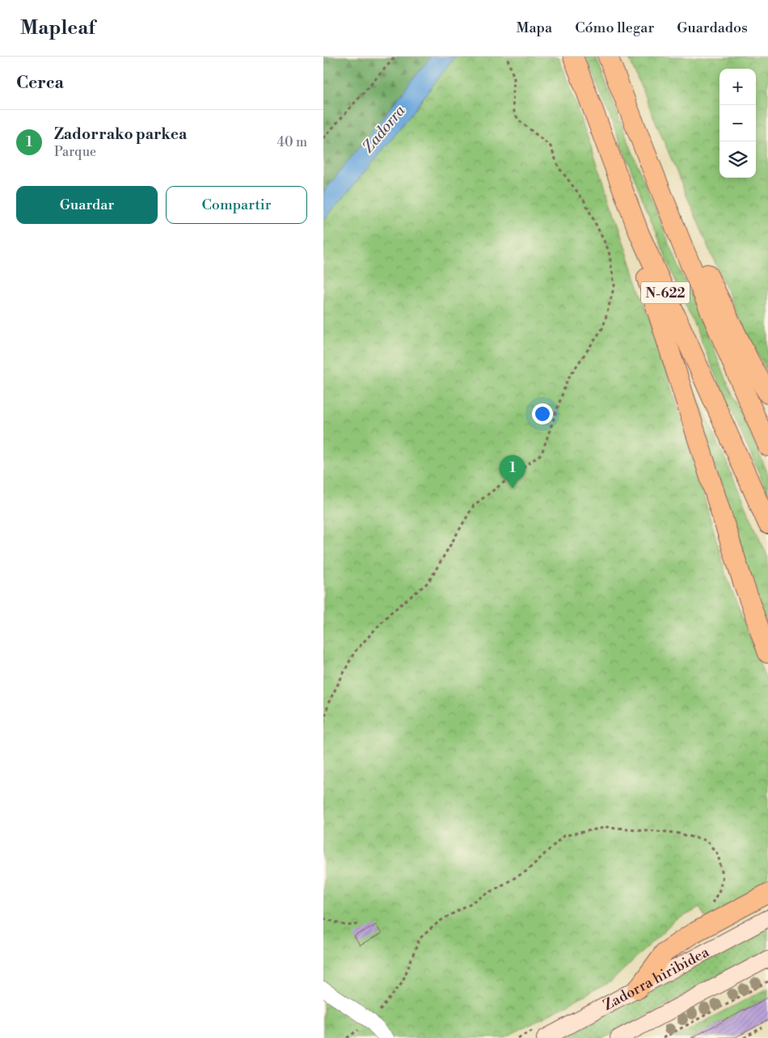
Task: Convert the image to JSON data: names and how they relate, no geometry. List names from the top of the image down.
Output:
{
  "streets": {
    "highway": ["N-622"],
    "main road": ["Zadorra hiribidea"]
  },
  "water": ["Zadorra"],
  "page": {
    "header": "Mapleaf",
    "nav": ["Mapa", "Cómo llegar", "Guardados"],
    "heading": "Cerca",
    "map_buttons": ["+", "−"],
    "list": [
      {
        "mark": "1",
        "name": "Zadorrako parkea",
        "note": "Parque",
        "value": "40 m"
      }
    ],
    "buttons": ["Guardar", "Compartir"],
    "pins": "1"
  }
}
